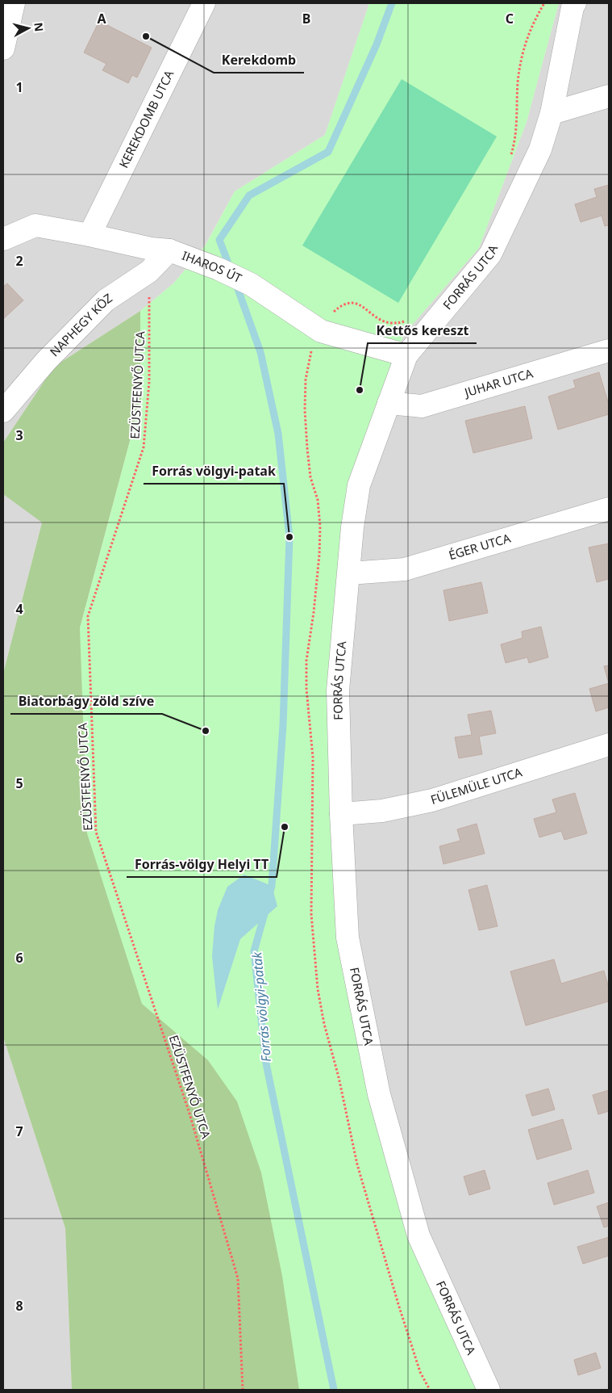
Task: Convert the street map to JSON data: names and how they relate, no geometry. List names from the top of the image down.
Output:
{
  "streets": {
    "street": [
      "KEREKDOMB UTCA",
      "IHAROS ÚT",
      "FORRÁS UTCA",
      "NAPHEGY KÖZ",
      "JUHAR UTCA",
      "ÉGER UTCA",
      "FÜLEMÜLE UTCA"
    ],
    "path": ["EZÜSTFENYŐ UTCA"]
  },
  "crossings": [
    ["KEREKDOMB UTCA", "IHAROS ÚT"],
    ["IHAROS ÚT", "FORRÁS UTCA"],
    ["IHAROS ÚT", "NAPHEGY KÖZ"],
    ["FORRÁS UTCA", "JUHAR UTCA"],
    ["FORRÁS UTCA", "ÉGER UTCA"],
    ["FORRÁS UTCA", "FÜLEMÜLE UTCA"],
    ["NAPHEGY KÖZ", "EZÜSTFENYŐ UTCA"]
  ],
  "water": ["Forrás völgyi-patak"],
  "places": [
    "Kerekdomb",
    "Kettős kereszt",
    "Forrás völgyi-patak",
    "Biatorbágy zöld szíve",
    "Forrás-völgy Helyi TT"
  ],
  "north": "right",
  "grid": {
    "columns": ["A", "B", "C"],
    "rows": [
      "1",
      "2",
      "3",
      "4",
      "5",
      "6",
      "7",
      "8"
    ]
  }
}
